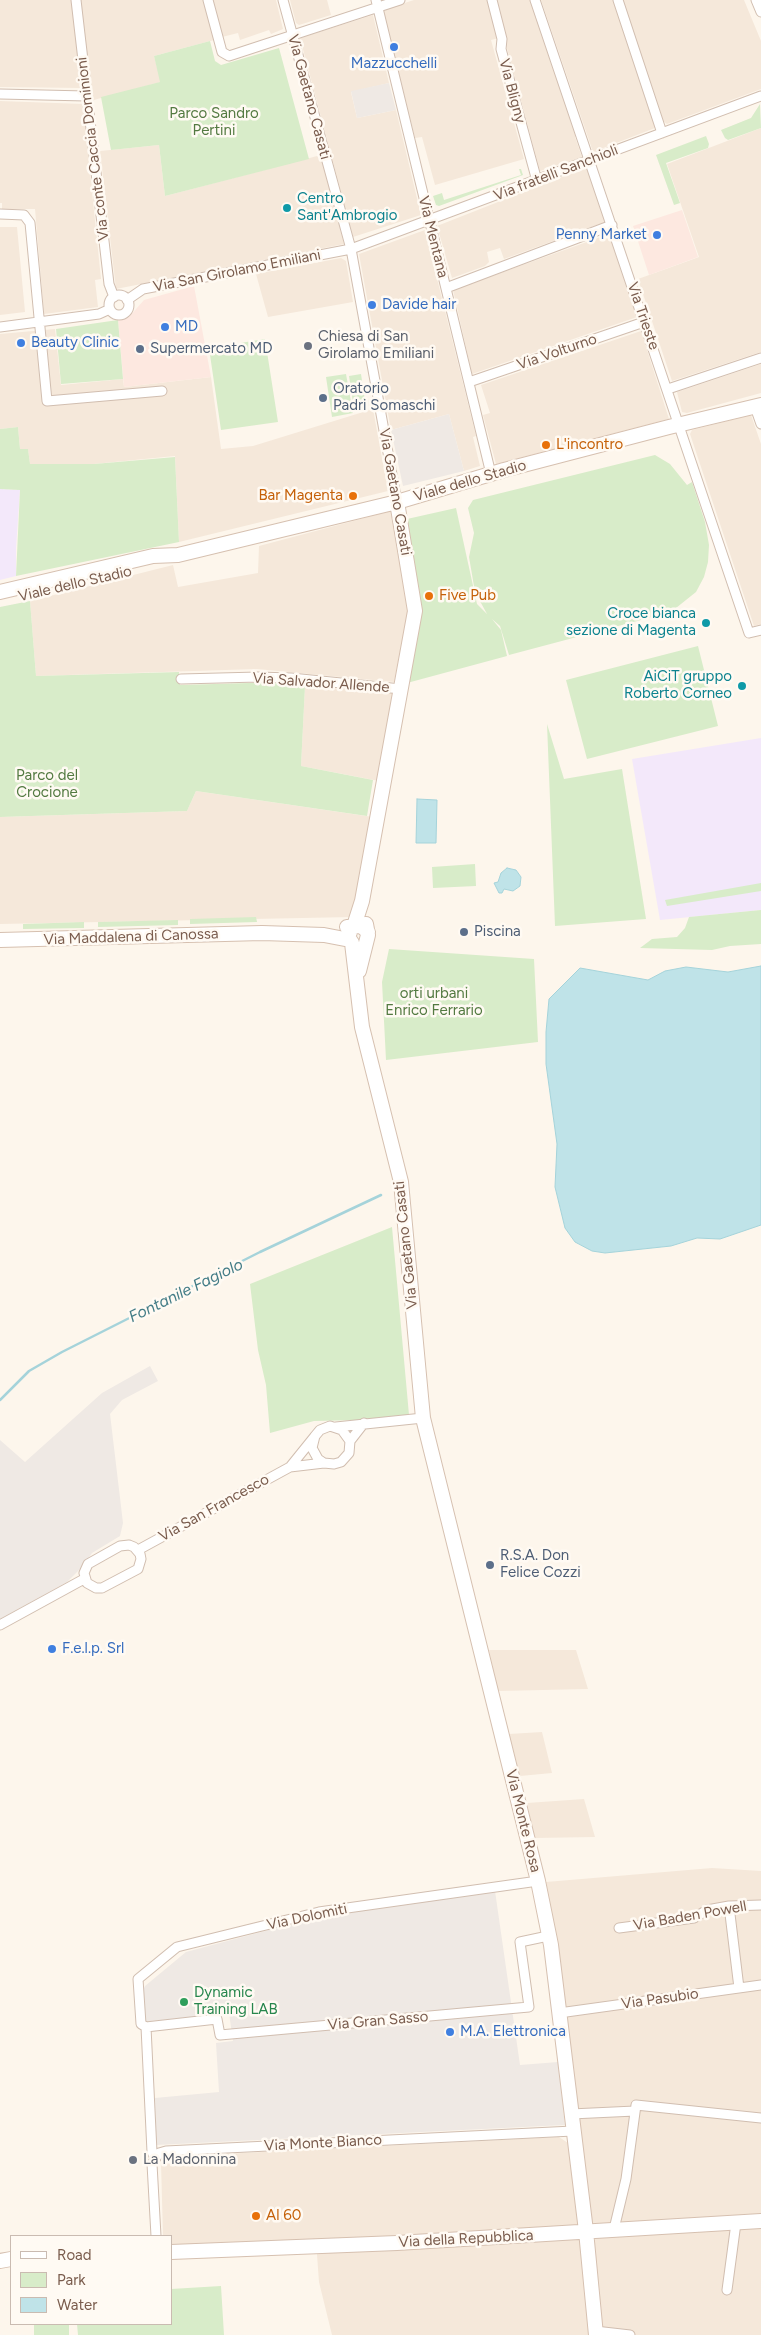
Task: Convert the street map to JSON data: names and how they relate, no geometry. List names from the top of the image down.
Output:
{
  "streets": {
    "street": [
      "Via Bligny",
      "Via Gaetano Casati",
      "Via conte Caccia Dominioni",
      "Via fratelli Sanchioli",
      "Via Mentana",
      "Via San Girolamo Emiliani",
      "Via Trieste",
      "Via Volturno",
      "Viale dello Stadio",
      "Via Salvador Allende",
      "Via Maddalena di Canossa",
      "Via San Francesco",
      "Via Monte Rosa",
      "Via Baden Powell",
      "Via Dolomiti",
      "Via Pasubio",
      "Via Gran Sasso",
      "Via Monte Bianco",
      "Via della Repubblica"
    ]
  },
  "crossings": [
    ["Via Bligny", "Via fratelli Sanchioli"],
    ["Via Gaetano Casati", "Via fratelli Sanchioli"],
    ["Via Gaetano Casati", "Via San Girolamo Emiliani"],
    ["Via Gaetano Casati", "Viale dello Stadio"],
    ["Via Gaetano Casati", "Via Salvador Allende"],
    ["Via Gaetano Casati", "Via Maddalena di Canossa"],
    ["Via Gaetano Casati", "Via San Francesco"],
    ["Via Gaetano Casati", "Via Monte Rosa"],
    ["Via conte Caccia Dominioni", "Via San Girolamo Emiliani"],
    ["Via fratelli Sanchioli", "Via Mentana"],
    ["Via fratelli Sanchioli", "Via San Girolamo Emiliani"],
    ["Via fratelli Sanchioli", "Via Trieste"],
    ["Via Mentana", "Via Volturno"],
    ["Via Mentana", "Viale dello Stadio"],
    ["Via Trieste", "Via Volturno"],
    ["Via Trieste", "Viale dello Stadio"],
    ["Via San Francesco", "Via Monte Rosa"],
    ["Via Monte Rosa", "Via Dolomiti"],
    ["Via Monte Rosa", "Via Pasubio"],
    ["Via Monte Rosa", "Via Gran Sasso"],
    ["Via Monte Rosa", "Via Monte Bianco"],
    ["Via Monte Rosa", "Via della Repubblica"],
    ["Via Dolomiti", "Via Gran Sasso"]
  ],
  "water": ["Fontanile Fagiolo"],
  "parks": ["Parco Sandro Pertini", "Parco del Crocione", "orti urbani Enrico Ferrario"],
  "places": [
    "Mazzucchelli",
    "Centro Sant'Ambrogio",
    "Penny Market",
    "Davide hair",
    "MD",
    "Beauty Clinic",
    "Chiesa di San Girolamo Emiliani",
    "Supermercato MD",
    "Oratorio Padri Somaschi",
    "L'incontro",
    "Bar Magenta",
    "Five Pub",
    "Croce bianca sezione di Magenta",
    "AiCiT gruppo Roberto Corneo",
    "Piscina",
    "R.S.A. Don Felice Cozzi",
    "F.e.l.p. Srl",
    "Dynamic Training LAB",
    "M.A. Elettronica",
    "La Madonnina",
    "Al 60"
  ],
  "legend": ["Road", "Park", "Water"]
}
